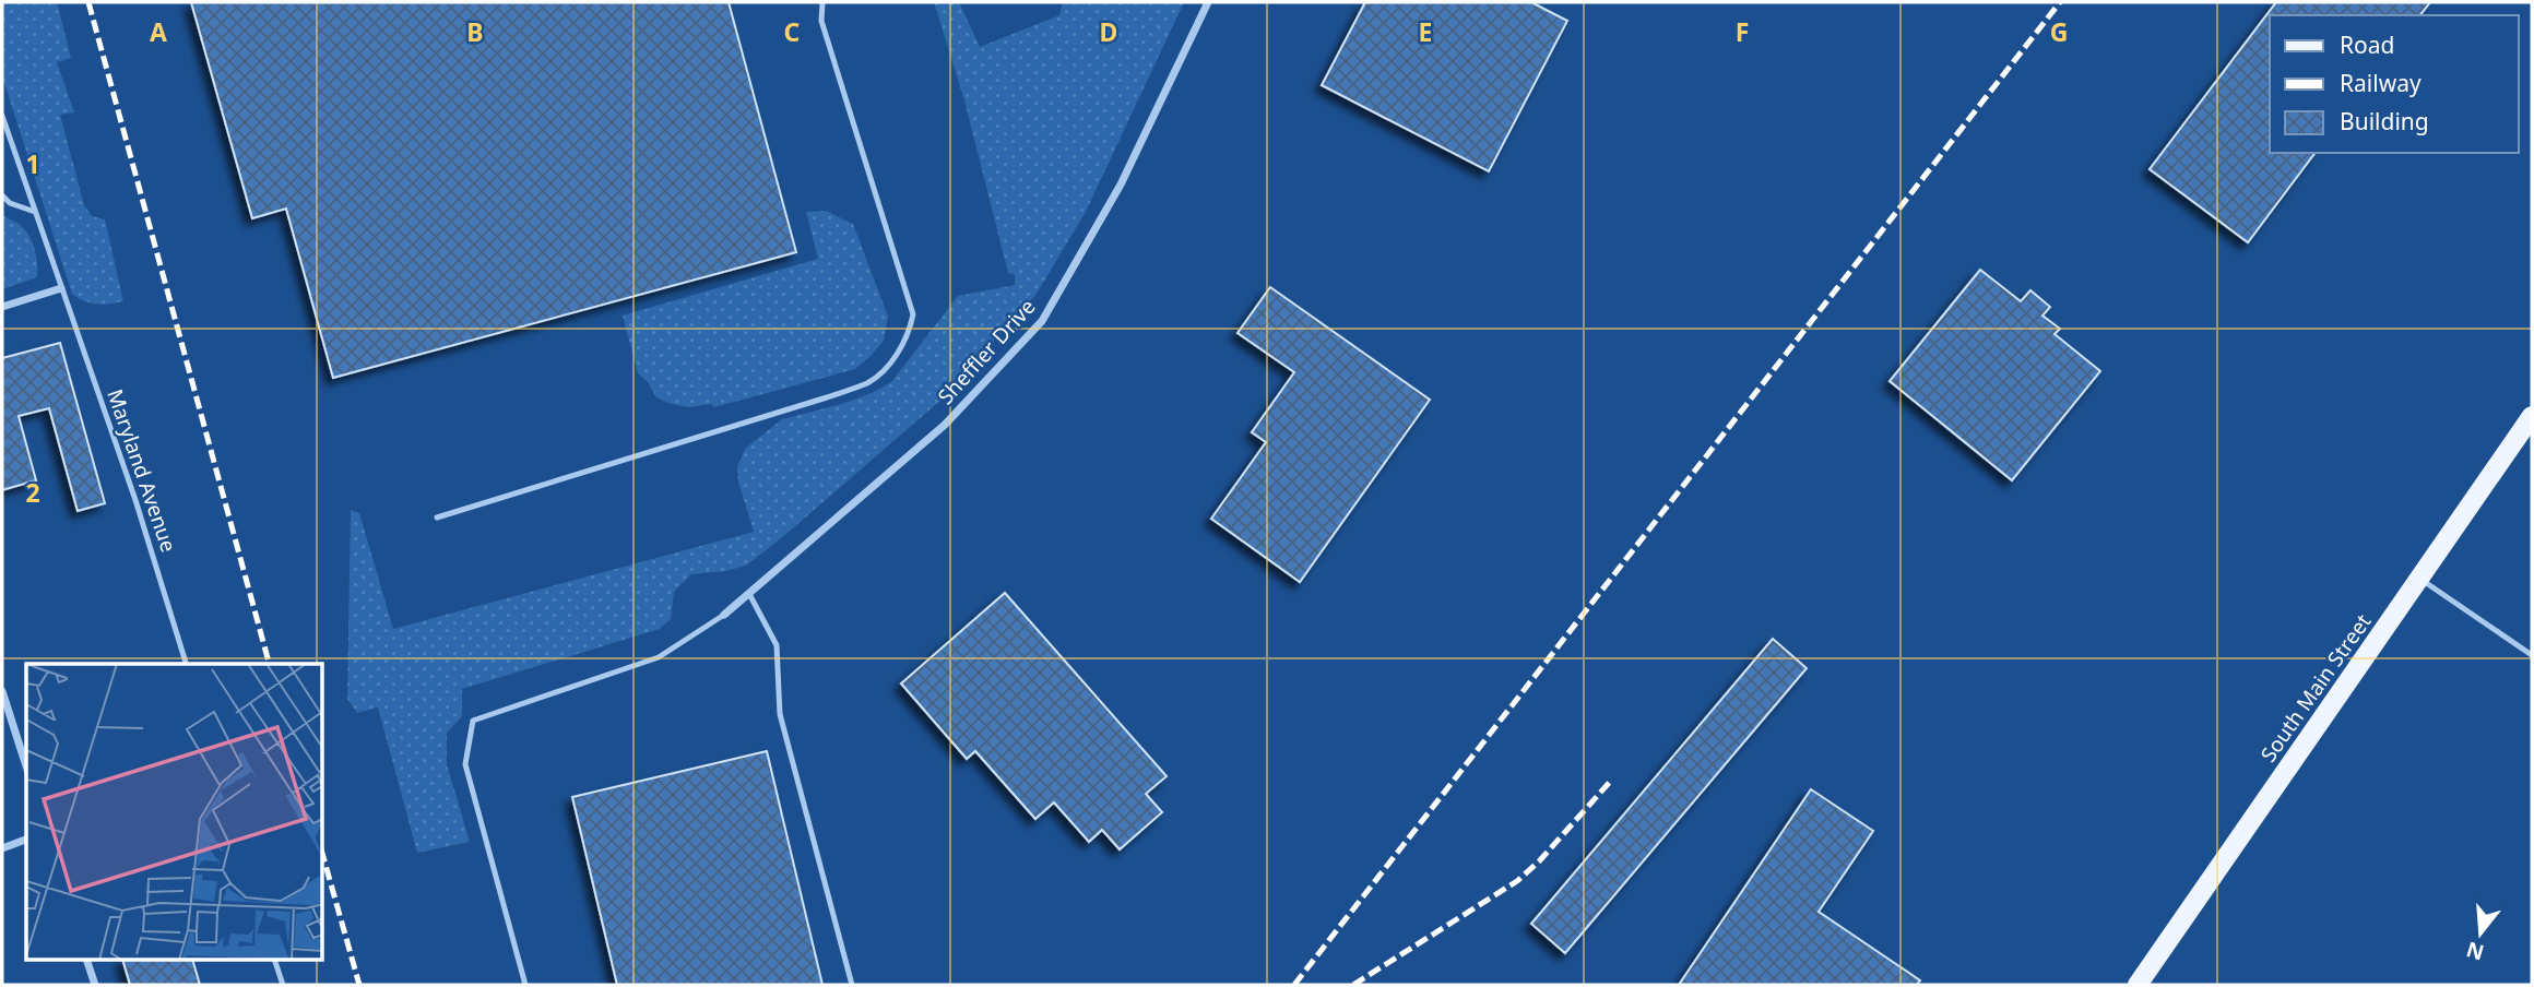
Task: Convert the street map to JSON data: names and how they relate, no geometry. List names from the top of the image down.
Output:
{
  "streets": {
    "main road": ["South Main Street"],
    "street": ["Sheffler Drive"],
    "lane": ["Maryland Avenue"]
  },
  "legend": ["Road", "Railway", "Building"],
  "north": "bottom",
  "grid": {
    "columns": [
      "A",
      "B",
      "C",
      "D",
      "E",
      "F",
      "G"
    ],
    "rows": ["1", "2"]
  }
}
